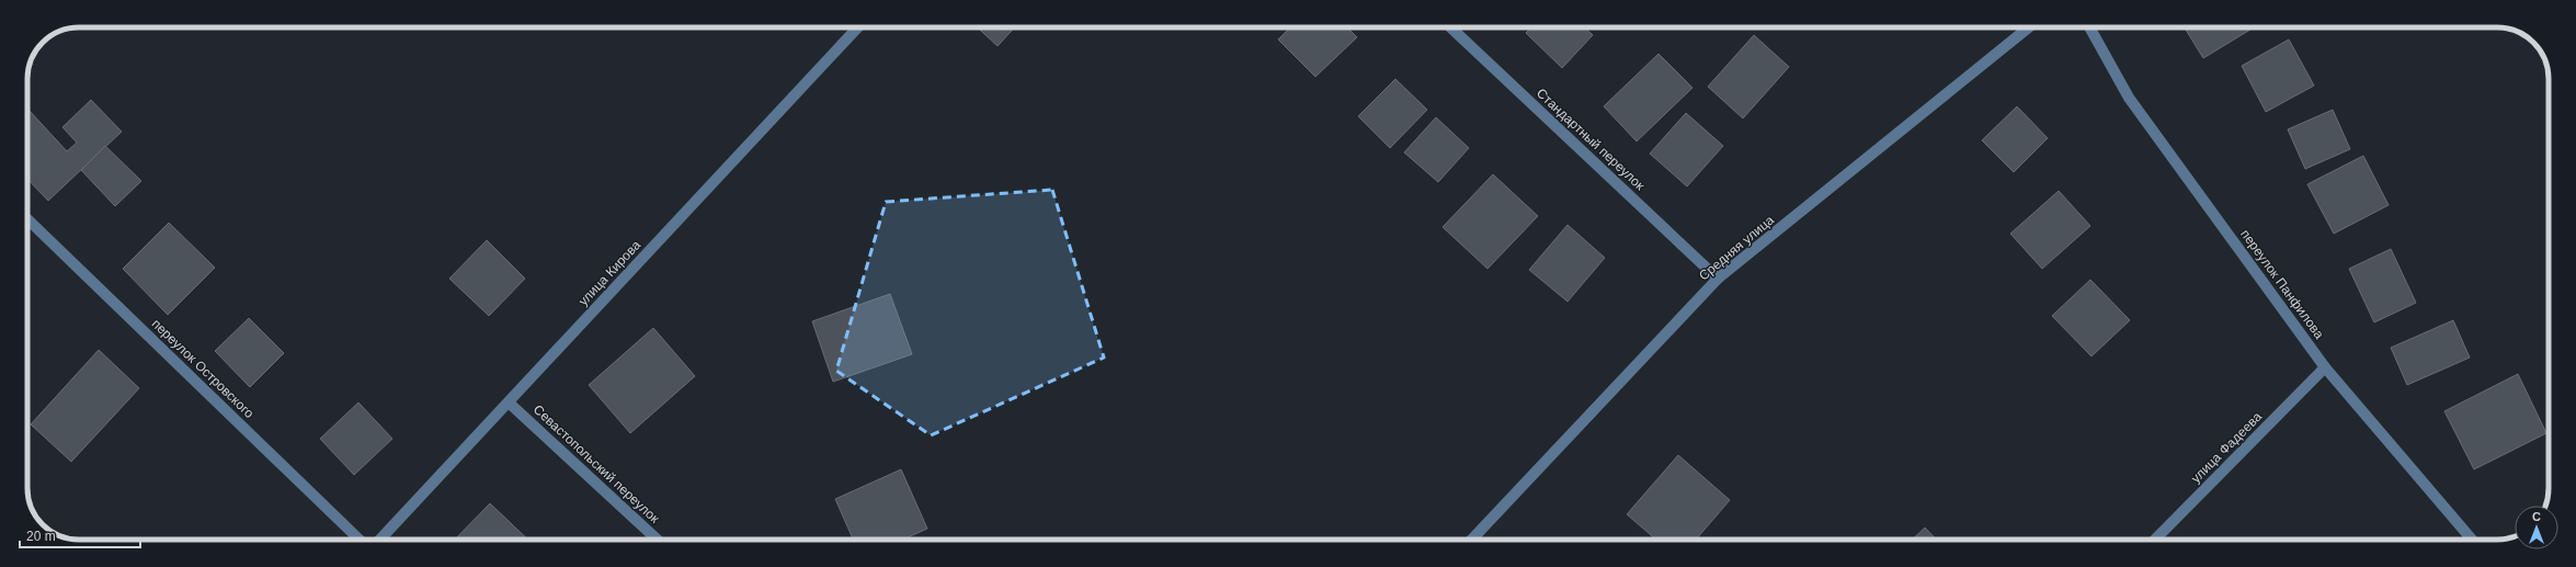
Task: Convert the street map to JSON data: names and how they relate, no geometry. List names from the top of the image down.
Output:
{
  "streets": {
    "street": [
      "Стандартный переулок",
      "Средняя улица",
      "улица Кирова",
      "переулок Панфилова",
      "переулок Островского",
      "улица Фадеева",
      "Севастопольский переулок"
    ]
  },
  "crossings": [
    ["Стандартный переулок", "Средняя улица"],
    ["улица Кирова", "Севастопольский переулок"],
    ["переулок Панфилова", "улица Фадеева"]
  ],
  "scale_bar": "20 m",
  "north": "top"
}
